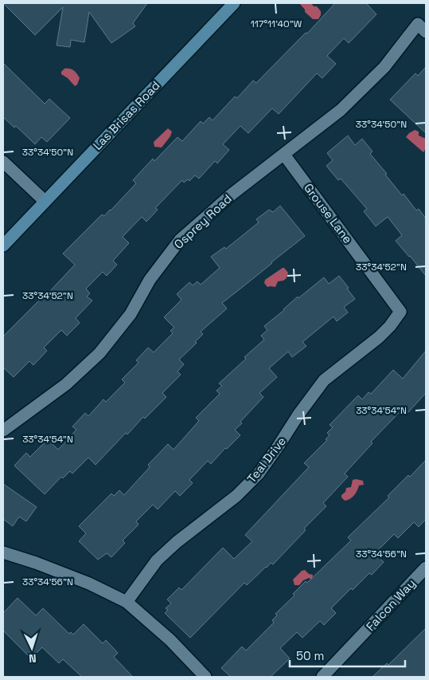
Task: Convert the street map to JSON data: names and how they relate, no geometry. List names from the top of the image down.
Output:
{
  "streets": {
    "street": [
      "Las Brisas Road",
      "Grouse Lane",
      "Osprey Road",
      "Teal Drive",
      "Falcon Way"
    ]
  },
  "crossings": [
    ["Grouse Lane", "Osprey Road"],
    ["Grouse Lane", "Teal Drive"]
  ],
  "scale_bar": "50 m",
  "north": "bottom",
  "coordinates": [
    "117°11'40\"W",
    "33°34'50\"N",
    "33°34'52\"N",
    "33°34'54\"N",
    "33°34'56\"N"
  ]
}
